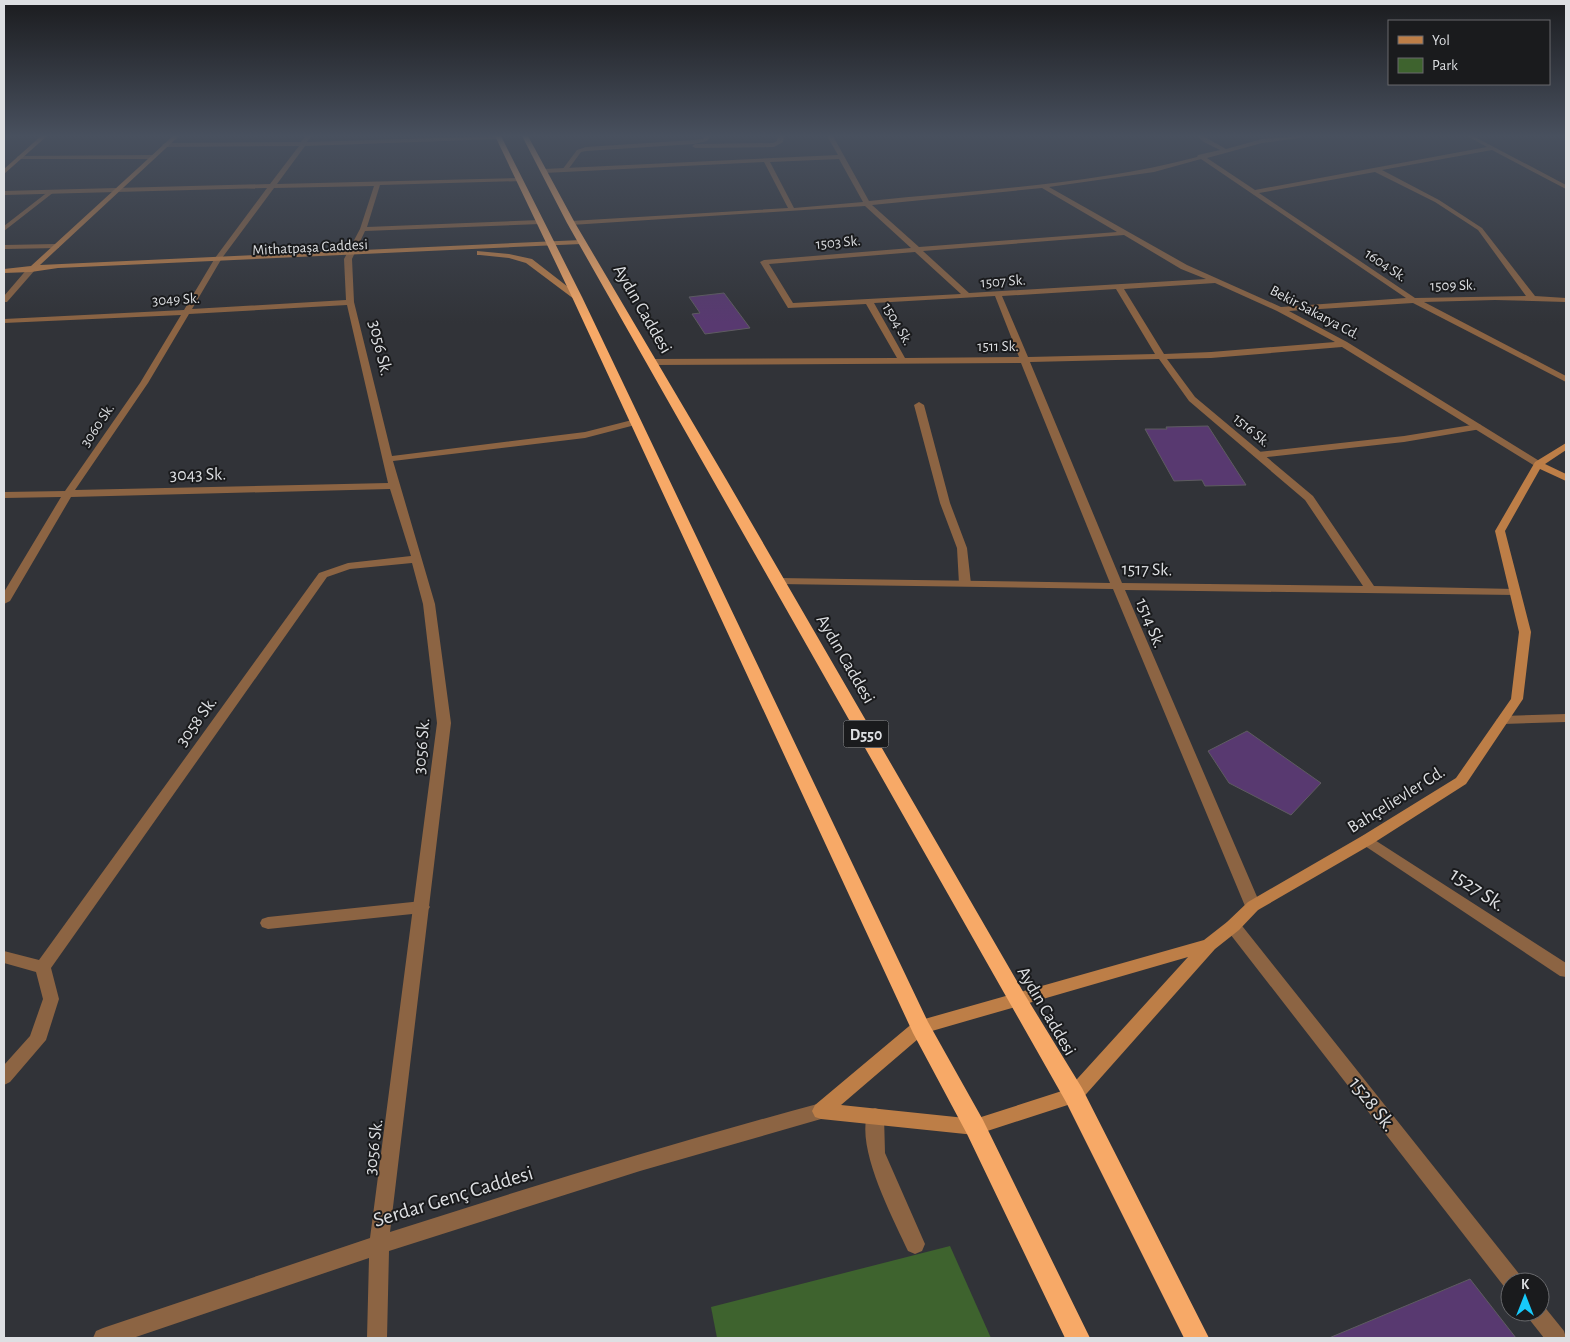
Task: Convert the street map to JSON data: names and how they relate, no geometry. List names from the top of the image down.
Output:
{
  "streets": {
    "highway": ["Aydın Caddesi", "D550"],
    "main road": ["Mithatpaşa Caddesi", "Bekir Sakarya Cd.", "Bahçelievler Cd."],
    "street": [
      "1503 Sk.",
      "1604 Sk.",
      "1507 Sk.",
      "1509 Sk.",
      "3049 Sk.",
      "1504 Sk.",
      "1511 Sk.",
      "3056 Sk.",
      "3060 Sk.",
      "1516 Sk.",
      "3043 Sk.",
      "1517 Sk.",
      "1514 Sk.",
      "3058 Sk.",
      "1527 Sk.",
      "1528 Sk.",
      "Serdar Genç Caddesi"
    ]
  },
  "crossings": [
    ["1503 Sk.", "1507 Sk."],
    ["1503 Sk.", "Bekir Sakarya Cd."],
    ["Mithatpaşa Caddesi", "Aydın Caddesi"],
    ["Mithatpaşa Caddesi", "3056 Sk."],
    ["Mithatpaşa Caddesi", "3060 Sk."],
    ["1604 Sk.", "1509 Sk."],
    ["1507 Sk.", "Bekir Sakarya Cd."],
    ["1507 Sk.", "1504 Sk."],
    ["1507 Sk.", "1516 Sk."],
    ["1507 Sk.", "1514 Sk."],
    ["1509 Sk.", "Bekir Sakarya Cd."],
    ["3049 Sk.", "3056 Sk."],
    ["3049 Sk.", "3060 Sk."],
    ["Aydın Caddesi", "1511 Sk."],
    ["Aydın Caddesi", "1517 Sk."],
    ["Bekir Sakarya Cd.", "1511 Sk."],
    ["Bekir Sakarya Cd.", "Bahçelievler Cd."],
    ["1504 Sk.", "1511 Sk."],
    ["1511 Sk.", "1516 Sk."],
    ["1511 Sk.", "1514 Sk."],
    ["3056 Sk.", "3043 Sk."],
    ["3056 Sk.", "3058 Sk."],
    ["3056 Sk.", "Serdar Genç Caddesi"],
    ["3060 Sk.", "3043 Sk."],
    ["1516 Sk.", "1517 Sk."],
    ["1517 Sk.", "1514 Sk."],
    ["1517 Sk.", "Bahçelievler Cd."],
    ["1514 Sk.", "Bahçelievler Cd."],
    ["Bahçelievler Cd.", "1527 Sk."],
    ["Bahçelievler Cd.", "1528 Sk."]
  ],
  "legend": ["Yol", "Park"],
  "north": "top"
}
